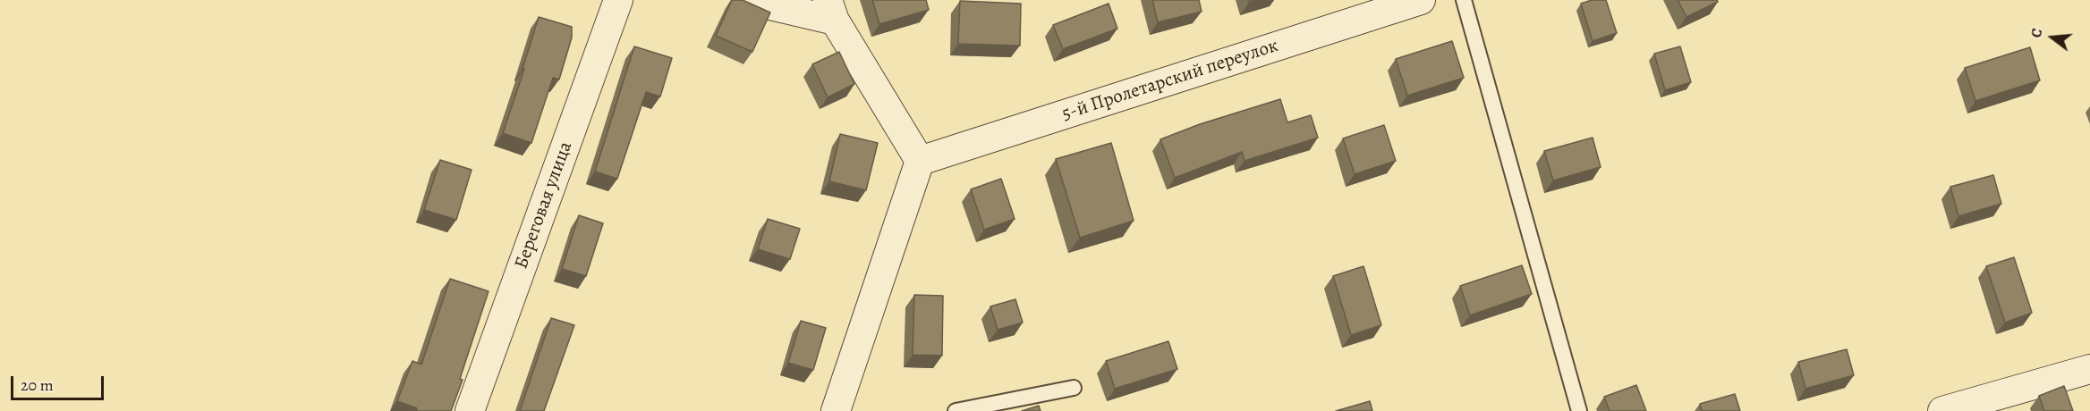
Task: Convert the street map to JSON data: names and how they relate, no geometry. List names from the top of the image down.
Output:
{
  "streets": {
    "street": ["5-й Пролетарский переулок", "Береговая улица"]
  },
  "scale_bar": "20 m",
  "north": "left"
}
